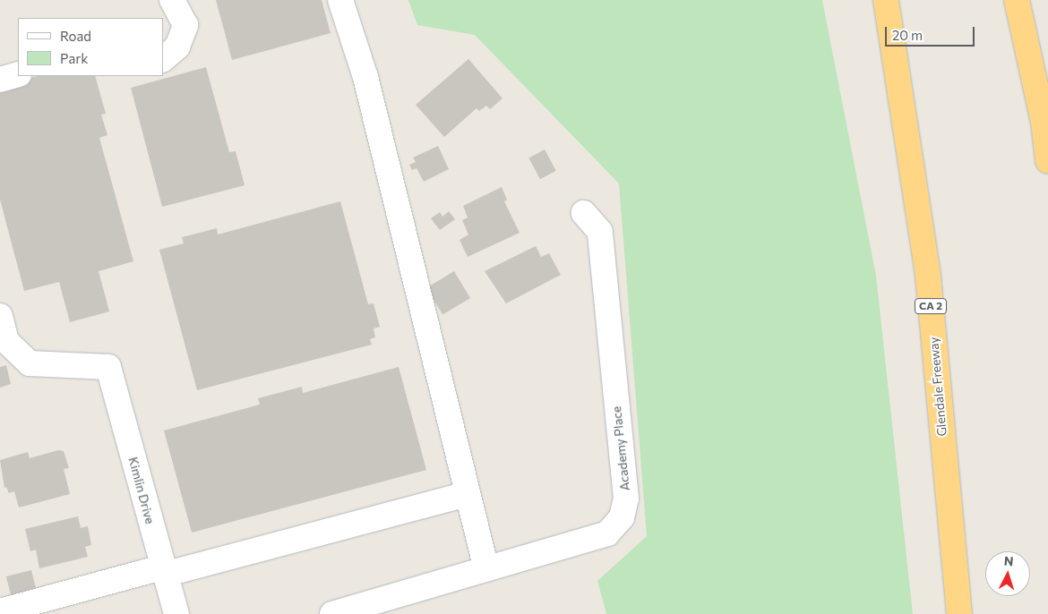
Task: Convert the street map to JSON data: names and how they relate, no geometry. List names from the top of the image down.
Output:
{
  "streets": {
    "highway": ["CA 2", "Glendale Freeway"],
    "street": ["Academy Place", "Kimlin Drive"]
  },
  "legend": ["Road", "Park"],
  "scale_bar": "20 m",
  "north": "top"
}
